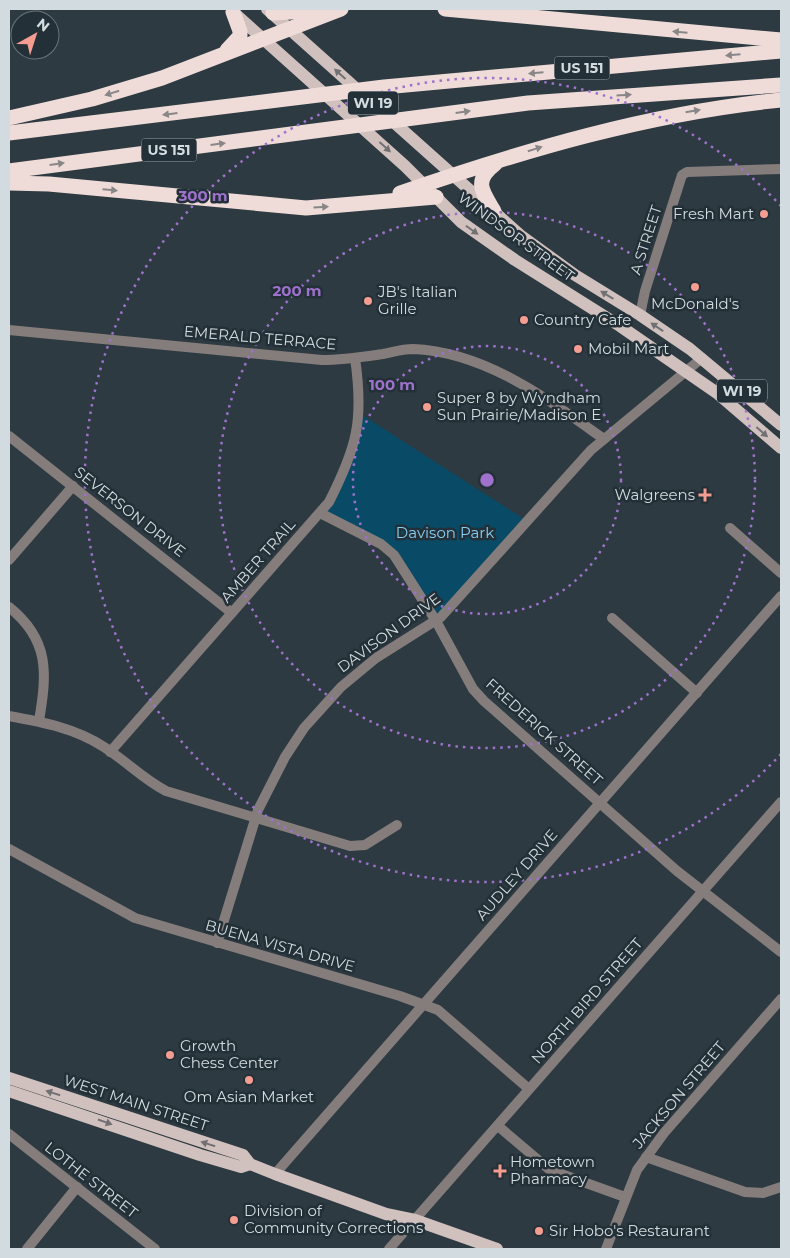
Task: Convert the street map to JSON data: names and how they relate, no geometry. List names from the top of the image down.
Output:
{
  "streets": {
    "highway": ["US 151"],
    "main road": ["WI 19", "WINDSOR STREET", "WEST MAIN STREET"],
    "street": [
      "A STREET",
      "EMERALD TERRACE",
      "SEVERSON DRIVE",
      "AMBER TRAIL",
      "DAVISON DRIVE",
      "FREDERICK STREET",
      "AUDLEY DRIVE",
      "BUENA VISTA DRIVE",
      "NORTH BIRD STREET",
      "JACKSON STREET",
      "LOTHE STREET"
    ]
  },
  "crossings": [
    ["WINDSOR STREET", "A STREET"],
    ["WINDSOR STREET", "DAVISON DRIVE"],
    ["EMERALD TERRACE", "AMBER TRAIL"],
    ["EMERALD TERRACE", "DAVISON DRIVE"],
    ["SEVERSON DRIVE", "AMBER TRAIL"],
    ["AMBER TRAIL", "FREDERICK STREET"],
    ["DAVISON DRIVE", "FREDERICK STREET"],
    ["DAVISON DRIVE", "BUENA VISTA DRIVE"],
    ["FREDERICK STREET", "AUDLEY DRIVE"],
    ["FREDERICK STREET", "NORTH BIRD STREET"],
    ["AUDLEY DRIVE", "BUENA VISTA DRIVE"],
    ["AUDLEY DRIVE", "WEST MAIN STREET"],
    ["BUENA VISTA DRIVE", "NORTH BIRD STREET"],
    ["NORTH BIRD STREET", "WEST MAIN STREET"]
  ],
  "parks": ["Davison Park"],
  "places": {
    "other": [
      "Fresh Mart",
      "McDonald's",
      "JB's Italian Grille",
      "Country Cafe",
      "Mobil Mart",
      "Super 8 by Wyndham Sun Prairie/Madison E",
      "Growth Chess Center",
      "Om Asian Market",
      "Division of Community Corrections",
      "Sir Hobo's Restaurant"
    ],
    "health": ["Walgreens", "Hometown Pharmacy"]
  },
  "north": "top right",
  "rings": ["300 m", "200 m", "100 m"]
}
